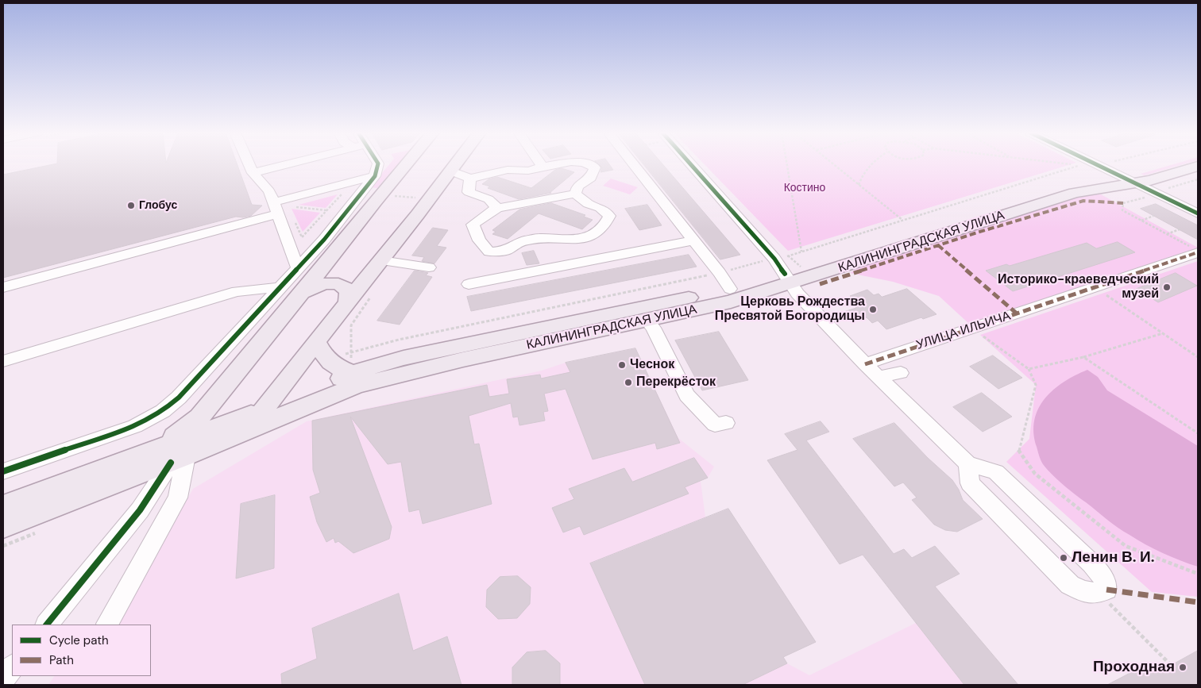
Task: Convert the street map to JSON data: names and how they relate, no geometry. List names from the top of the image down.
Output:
{
  "streets": {
    "main road": ["КАЛИНИНГРАДСКАЯ УЛИЦА"],
    "street": ["УЛИЦА ИЛЬИЧА"]
  },
  "parks": ["Костино"],
  "places": [
    "Глобус",
    "Историко-краеведческий музей",
    "Церковь Рождества Пресвятой Богородицы",
    "Чеснок",
    "Перекрёсток",
    "Ленин В. И.",
    "Проходная"
  ],
  "legend": ["Cycle path", "Path"]
}
